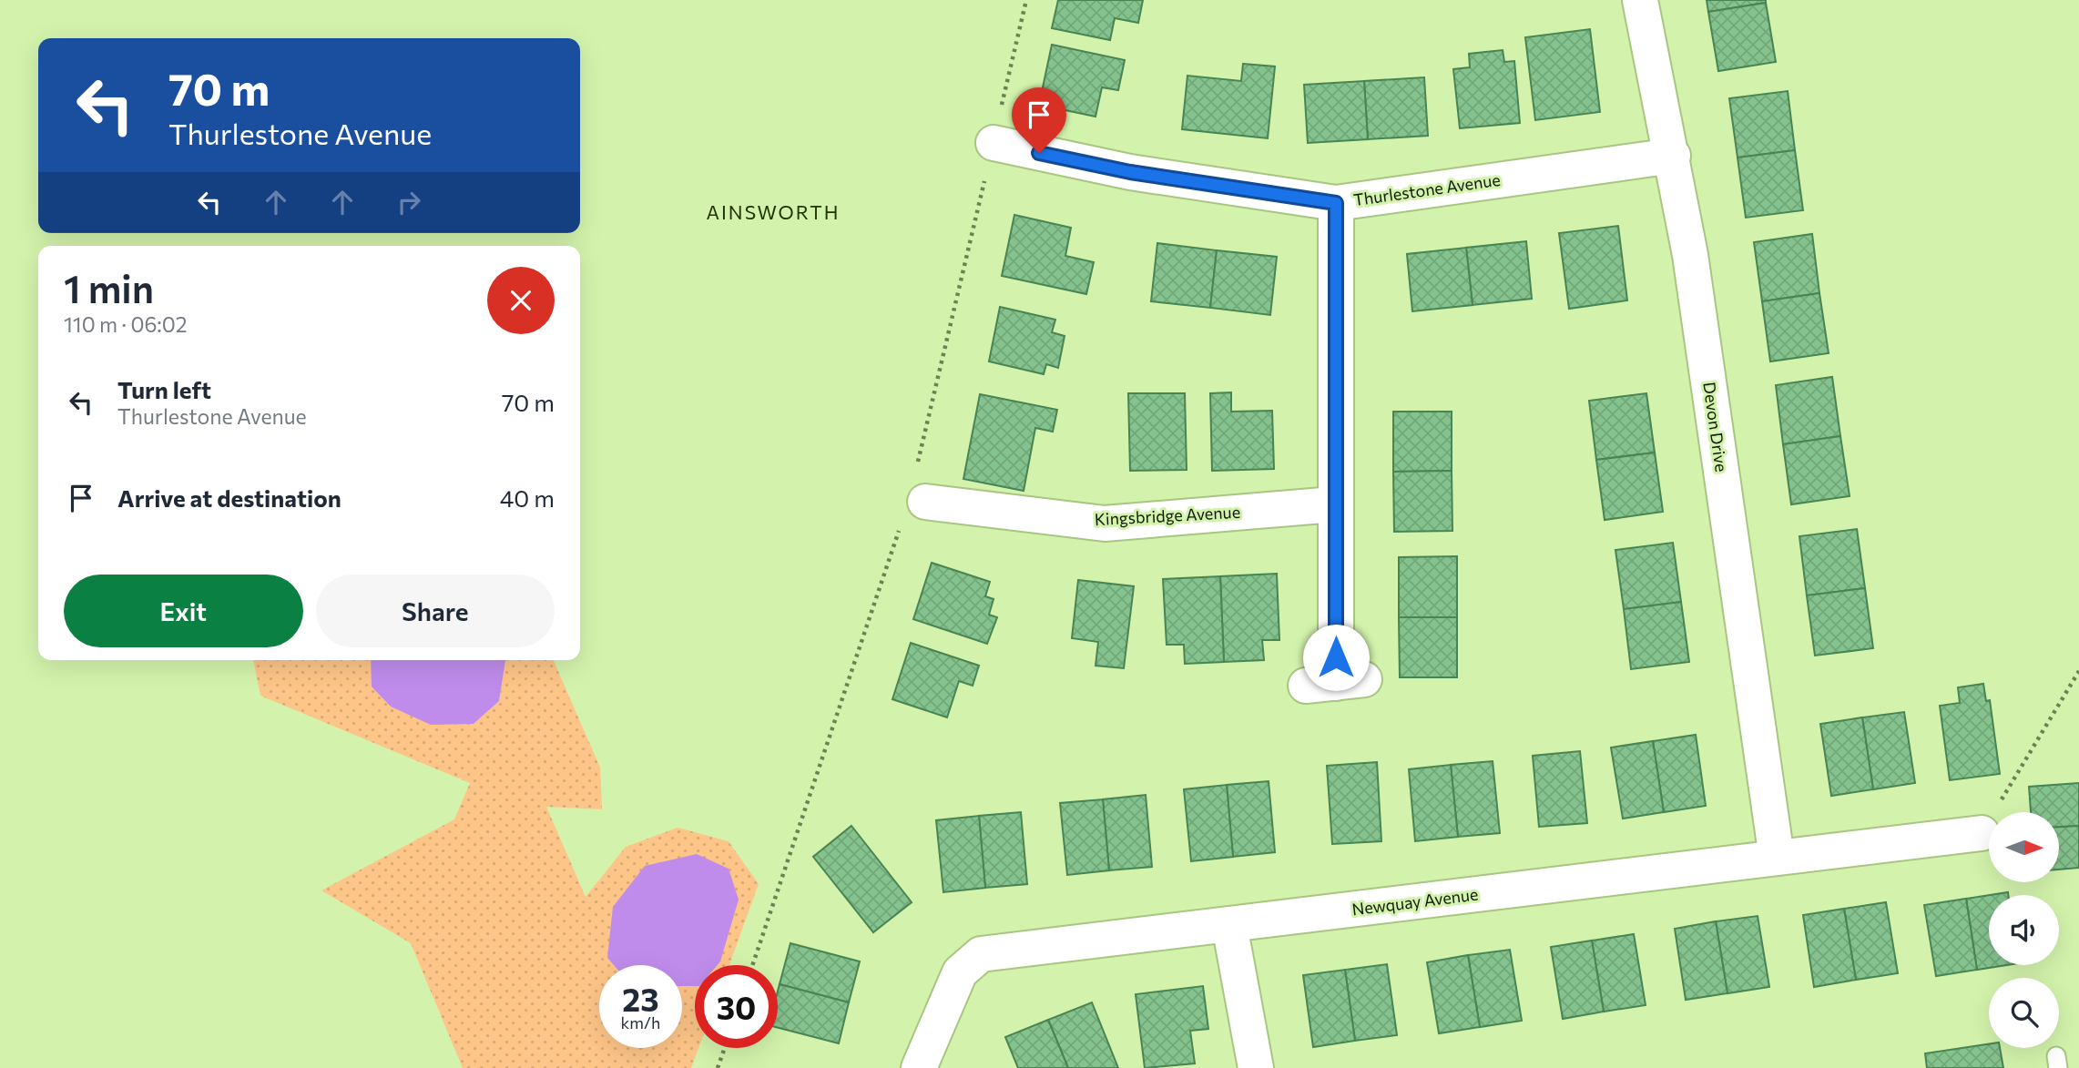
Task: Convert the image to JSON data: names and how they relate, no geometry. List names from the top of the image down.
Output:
{
  "streets": {
    "street": [
      "Thurlestone Avenue",
      "Devon Drive",
      "Kingsbridge Avenue",
      "Newquay Avenue"
    ]
  },
  "crossings": [
    ["Thurlestone Avenue", "Devon Drive"],
    ["Devon Drive", "Newquay Avenue"]
  ],
  "districts": ["AINSWORTH"],
  "north": "right",
  "page": {
    "turn": ["70 m", "Thurlestone Avenue"],
    "heading": ["1 min", "110 m · 06:02"],
    "list": [
      {
        "name": "Turn left",
        "note": "Thurlestone Avenue",
        "value": "70 m"
      },
      {
        "name": "Arrive at destination",
        "value": "40 m"
      }
    ],
    "buttons": ["Exit", "Share"],
    "speed": "23 km/h",
    "limit": "30"
  }
}
